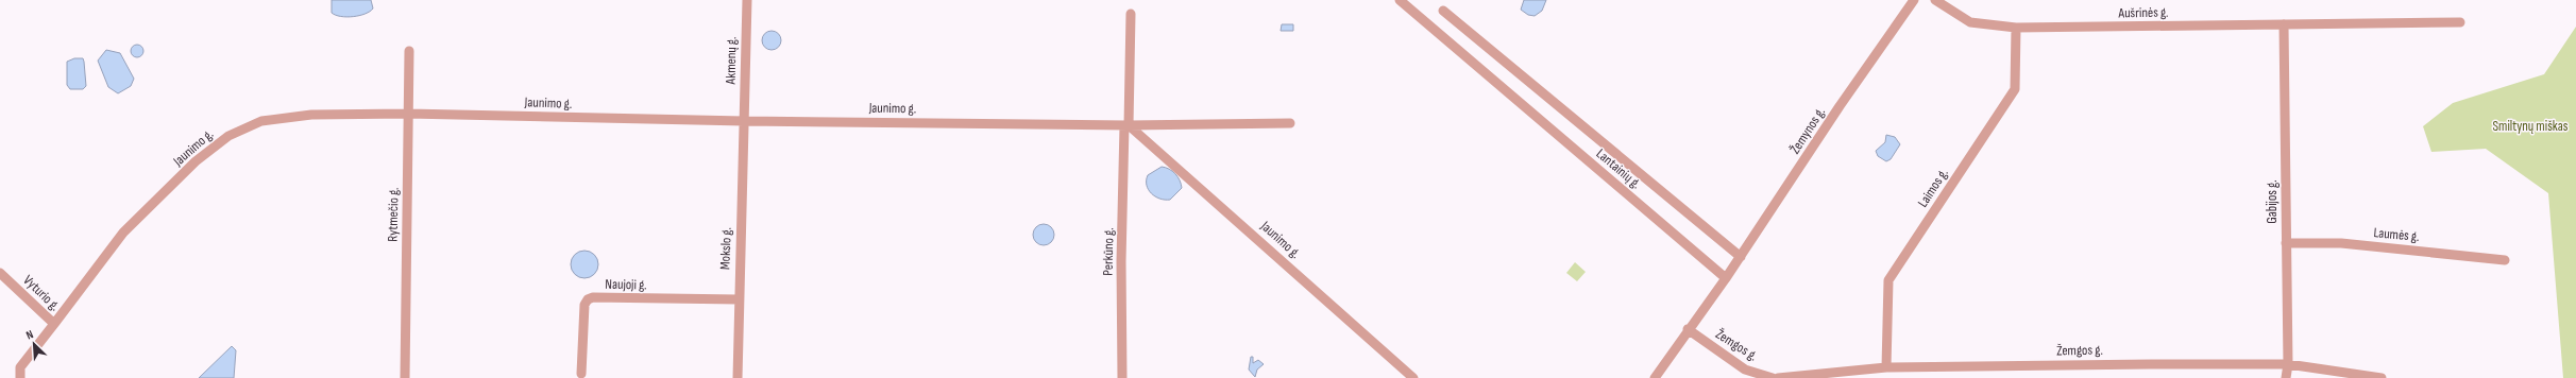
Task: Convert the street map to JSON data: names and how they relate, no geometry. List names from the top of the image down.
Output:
{
  "streets": {
    "street": [
      "Aušrinės g.",
      "Akmenų g.",
      "Jaunimo g.",
      "Žemynos g.",
      "Lantainių g.",
      "Laimos g.",
      "Gabijos g.",
      "Rytmečio g.",
      "Laumės g.",
      "Mokslo g.",
      "Perkūno g.",
      "Naujoji g.",
      "Vyturio g.",
      "Žemgos g."
    ]
  },
  "crossings": [
    ["Aušrinės g.", "Laimos g."],
    ["Aušrinės g.", "Gabijos g."],
    ["Akmenų g.", "Jaunimo g."],
    ["Akmenų g.", "Mokslo g."],
    ["Jaunimo g.", "Rytmečio g."],
    ["Jaunimo g.", "Mokslo g."],
    ["Jaunimo g.", "Perkūno g."],
    ["Jaunimo g.", "Vyturio g."],
    ["Žemynos g.", "Lantainių g."],
    ["Laimos g.", "Žemgos g."],
    ["Gabijos g.", "Laumės g."],
    ["Gabijos g.", "Žemgos g."],
    ["Mokslo g.", "Naujoji g."]
  ],
  "parks": ["Smiltynų miškas"],
  "north": "top left"
}
